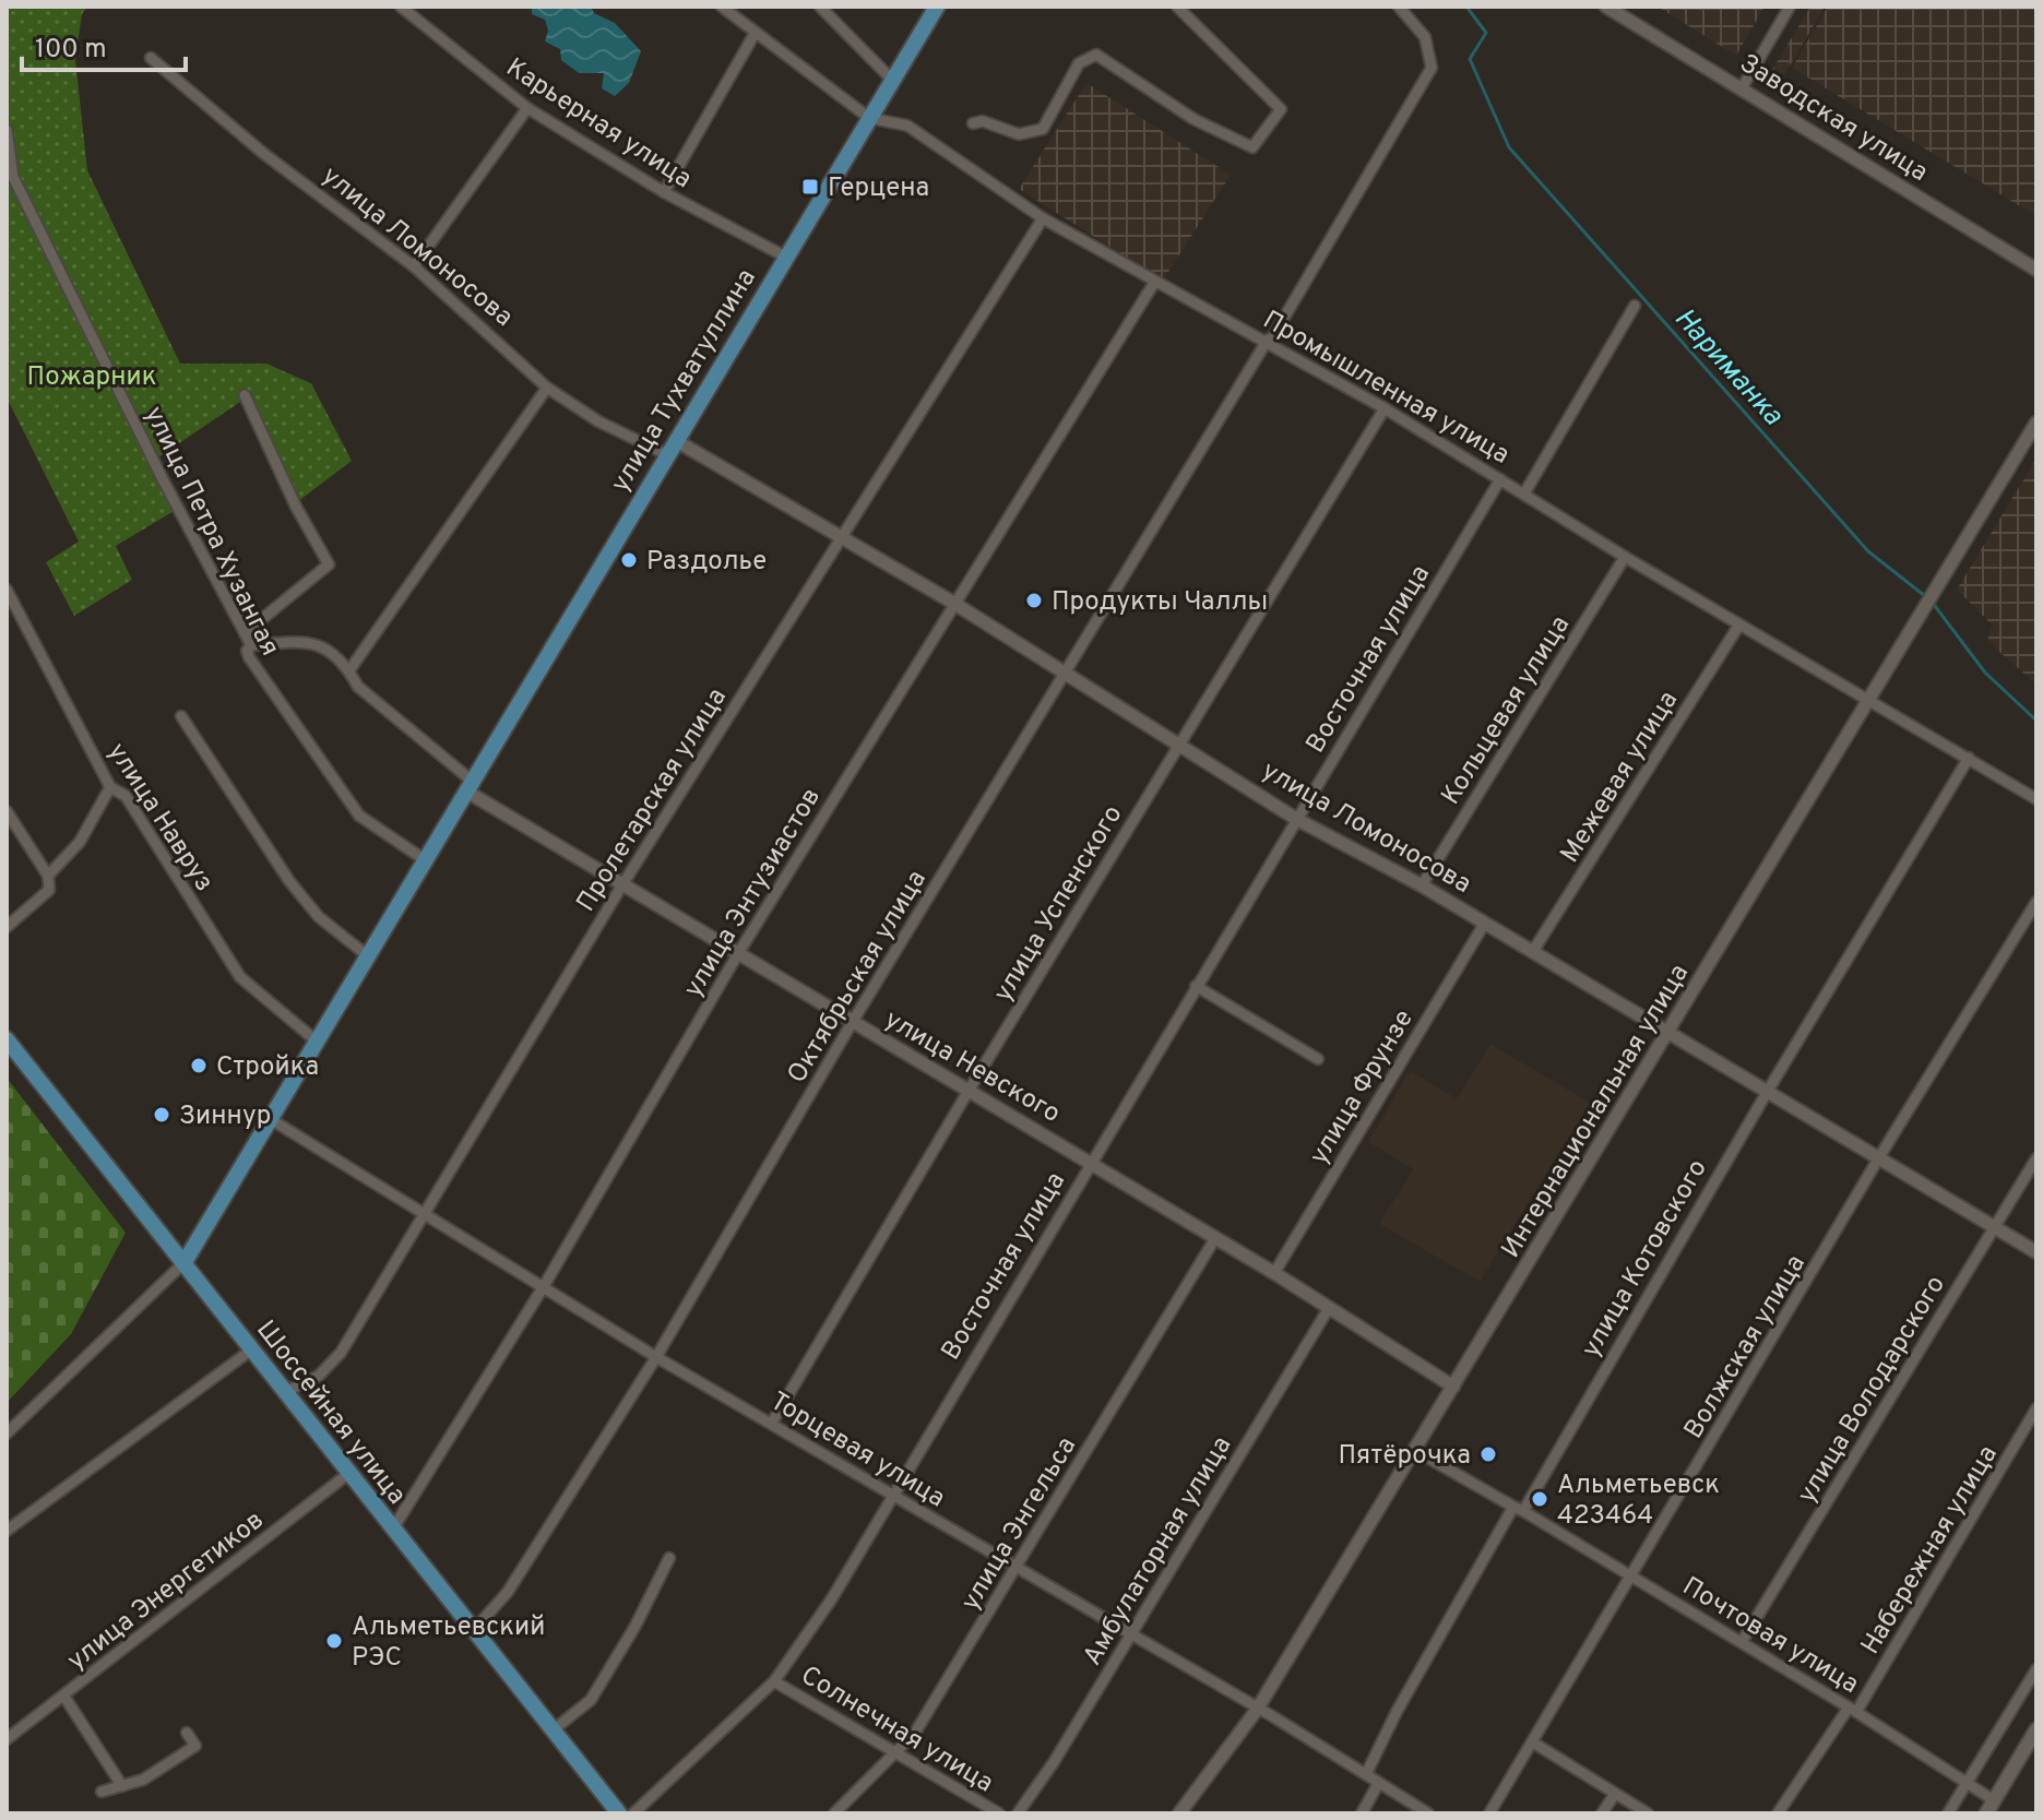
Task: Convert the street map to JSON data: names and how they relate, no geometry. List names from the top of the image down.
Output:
{
  "streets": {
    "main road": ["улица Тухватуллина", "Шоссейная улица"],
    "street": [
      "Заводская улица",
      "Карьерная улица",
      "улица Ломоносова",
      "Промышленная улица",
      "улица Петра Хузангая",
      "Восточная улица",
      "Кольцевая улица",
      "Межевая улица",
      "Пролетарская улица",
      "улица Навруз",
      "улица Энтузиастов",
      "улица Успенского",
      "Октябрьская улица",
      "улица Невского",
      "улица Фрунзе",
      "Интернациональная улица",
      "улица Котовского",
      "Волжская улица",
      "улица Володарского",
      "Торцевая улица",
      "улица Энгельса",
      "Набережная улица",
      "Амбулаторная улица",
      "улица Энергетиков",
      "Почтовая улица",
      "Солнечная улица"
    ]
  },
  "crossings": [
    ["Карьерная улица", "улица Тухватуллина"],
    ["улица Ломоносова", "улица Тухватуллина"],
    ["улица Ломоносова", "Восточная улица"],
    ["улица Ломоносова", "Кольцевая улица"],
    ["улица Ломоносова", "Межевая улица"],
    ["улица Ломоносова", "Пролетарская улица"],
    ["улица Ломоносова", "улица Энтузиастов"],
    ["улица Ломоносова", "улица Успенского"],
    ["улица Ломоносова", "Октябрьская улица"],
    ["улица Ломоносова", "улица Фрунзе"],
    ["улица Ломоносова", "Интернациональная улица"],
    ["улица Ломоносова", "улица Котовского"],
    ["улица Ломоносова", "Волжская улица"],
    ["улица Ломоносова", "улица Володарского"],
    ["улица Тухватуллина", "Промышленная улица"],
    ["улица Тухватуллина", "улица Петра Хузангая"],
    ["улица Тухватуллина", "улица Навруз"],
    ["улица Тухватуллина", "улица Невского"],
    ["улица Тухватуллина", "Шоссейная улица"],
    ["улица Тухватуллина", "Торцевая улица"],
    ["Промышленная улица", "Восточная улица"],
    ["Промышленная улица", "Кольцевая улица"],
    ["Промышленная улица", "Межевая улица"],
    ["Промышленная улица", "Пролетарская улица"],
    ["Промышленная улица", "улица Энтузиастов"],
    ["Промышленная улица", "улица Успенского"],
    ["Промышленная улица", "Октябрьская улица"],
    ["Промышленная улица", "Интернациональная улица"],
    ["Промышленная улица", "улица Котовского"],
    ["Восточная улица", "улица Невского"],
    ["Восточная улица", "Торцевая улица"],
    ["Восточная улица", "Солнечная улица"],
    ["Пролетарская улица", "улица Невского"],
    ["Пролетарская улица", "Шоссейная улица"],
    ["Пролетарская улица", "Торцевая улица"],
    ["улица Энтузиастов", "улица Невского"],
    ["улица Энтузиастов", "Шоссейная улица"],
    ["улица Энтузиастов", "Торцевая улица"],
    ["улица Успенского", "улица Невского"],
    ["улица Успенского", "Торцевая улица"],
    ["Октябрьская улица", "улица Невского"],
    ["Октябрьская улица", "Шоссейная улица"],
    ["Октябрьская улица", "Торцевая улица"],
    ["улица Невского", "улица Фрунзе"],
    ["улица Невского", "Интернациональная улица"],
    ["улица Невского", "улица Энгельса"],
    ["улица Невского", "Амбулаторная улица"],
    ["Интернациональная улица", "Торцевая улица"],
    ["Интернациональная улица", "Почтовая улица"],
    ["улица Котовского", "Торцевая улица"],
    ["улица Котовского", "Почтовая улица"],
    ["Волжская улица", "Почтовая улица"],
    ["улица Володарского", "Почтовая улица"],
    ["Шоссейная улица", "улица Энергетиков"],
    ["Торцевая улица", "улица Энгельса"],
    ["Торцевая улица", "Амбулаторная улица"],
    ["улица Энгельса", "Солнечная улица"],
    ["Набережная улица", "Почтовая улица"]
  ],
  "water": ["Нариманка"],
  "parks": ["Пожарник"],
  "places": {
    "transit": ["Герцена"],
    "other": [
      "Раздолье",
      "Продукты Чаллы",
      "Стройка",
      "Зиннур",
      "Пятёрочка",
      "Альметьевск 423464",
      "Альметьевский РЭС"
    ]
  },
  "scale_bar": "100 m"
}
